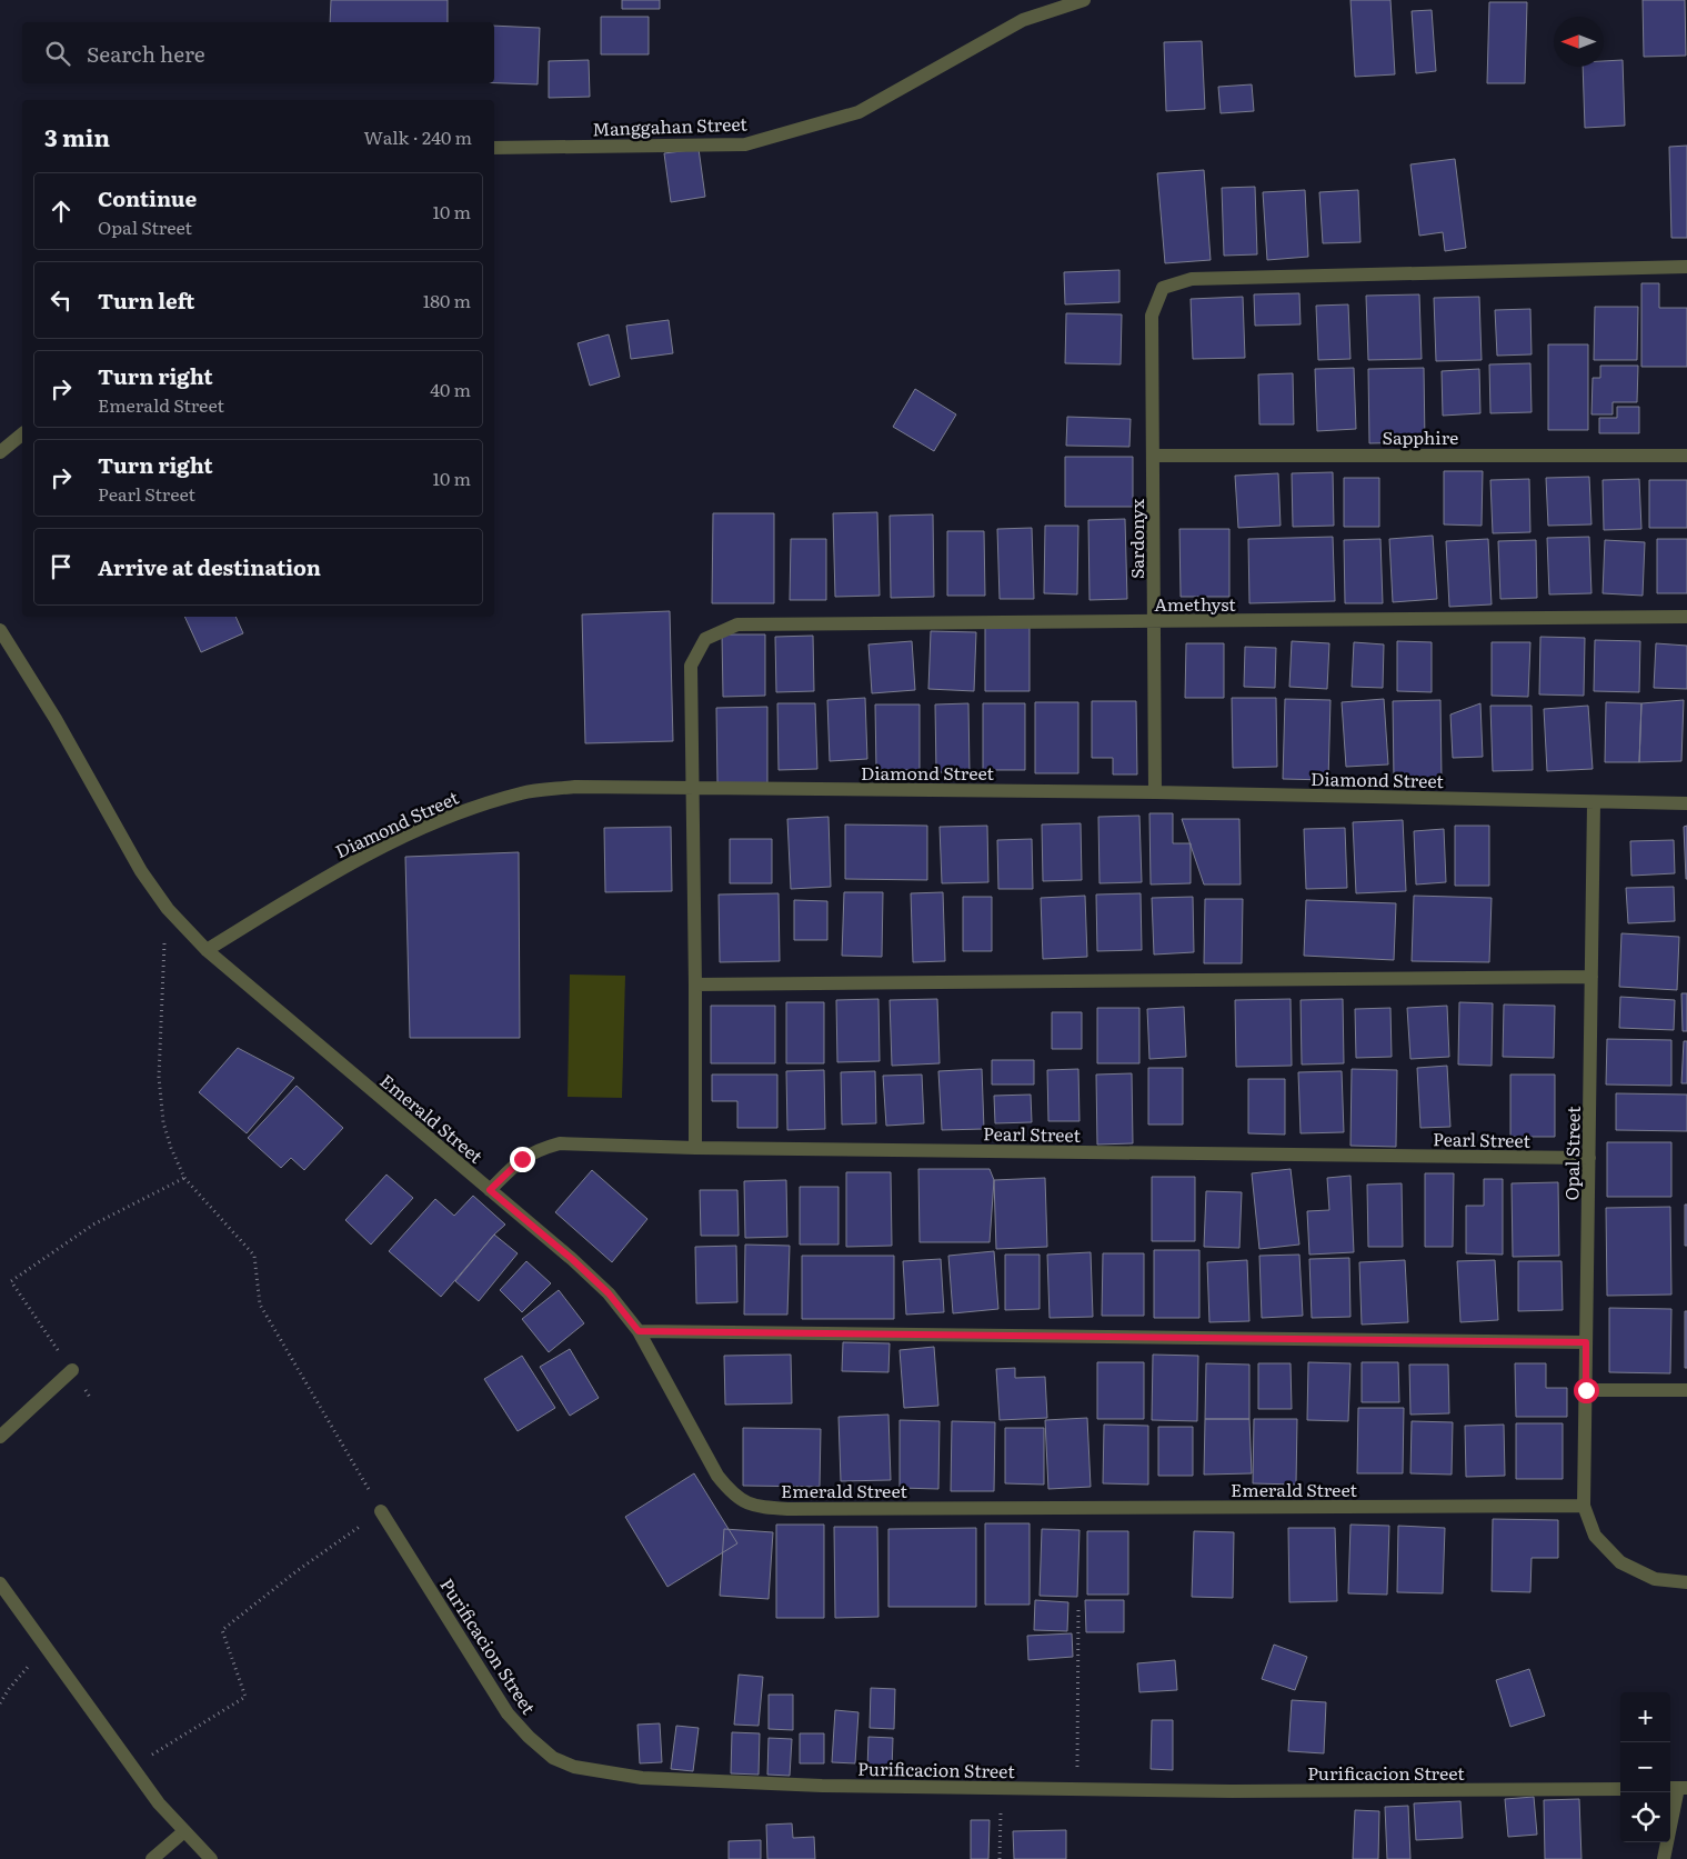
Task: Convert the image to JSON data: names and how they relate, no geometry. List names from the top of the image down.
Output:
{
  "streets": {
    "street": [
      "Manggahan Street",
      "Sapphire",
      "Sardonyx",
      "Amethyst",
      "Diamond Street",
      "Emerald Street",
      "Pearl Street",
      "Opal Street",
      "Purificacion Street"
    ]
  },
  "crossings": [
    ["Sapphire", "Sardonyx"],
    ["Sardonyx", "Amethyst"],
    ["Sardonyx", "Diamond Street"],
    ["Amethyst", "Diamond Street"],
    ["Diamond Street", "Emerald Street"],
    ["Diamond Street", "Opal Street"],
    ["Emerald Street", "Pearl Street"],
    ["Emerald Street", "Opal Street"],
    ["Pearl Street", "Opal Street"]
  ],
  "north": "left",
  "page": {
    "search": "Search here",
    "heading": ["3 min", "Walk · 240 m"],
    "list": [
      ["Continue", "Opal Street", "10 m"],
      ["Turn left", "180 m"],
      ["Turn right", "Emerald Street", "40 m"],
      ["Turn right", "Pearl Street", "10 m"],
      "Arrive at destination"
    ],
    "map_buttons": ["+", "−"]
  }
}
